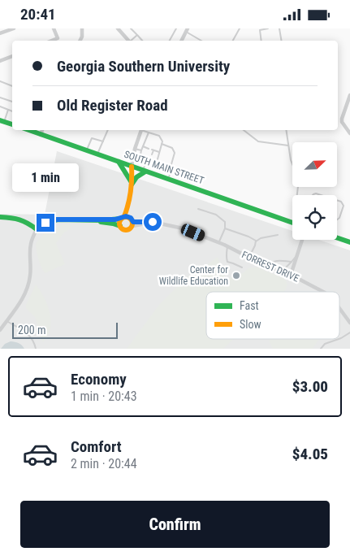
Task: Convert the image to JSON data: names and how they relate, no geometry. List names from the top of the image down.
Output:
{
  "streets": {
    "main road": ["SOUTH MAIN STREET"],
    "street": ["FORREST DRIVE"]
  },
  "places": ["Center for Wildlife Education"],
  "legend": ["Fast", "Slow"],
  "scale_bar": "200 m",
  "north": "top right",
  "page": {
    "status": "20:41",
    "banner": ["Georgia Southern University", "Old Register Road"],
    "bubble": "1 min",
    "scale": "200 m",
    "list": [
      {
        "name": "Economy",
        "note": "1 min · 20:43",
        "value": "$3.00"
      },
      {
        "name": "Comfort",
        "note": "2 min · 20:44",
        "value": "$4.05"
      }
    ],
    "buttons": "Confirm"
  }
}
